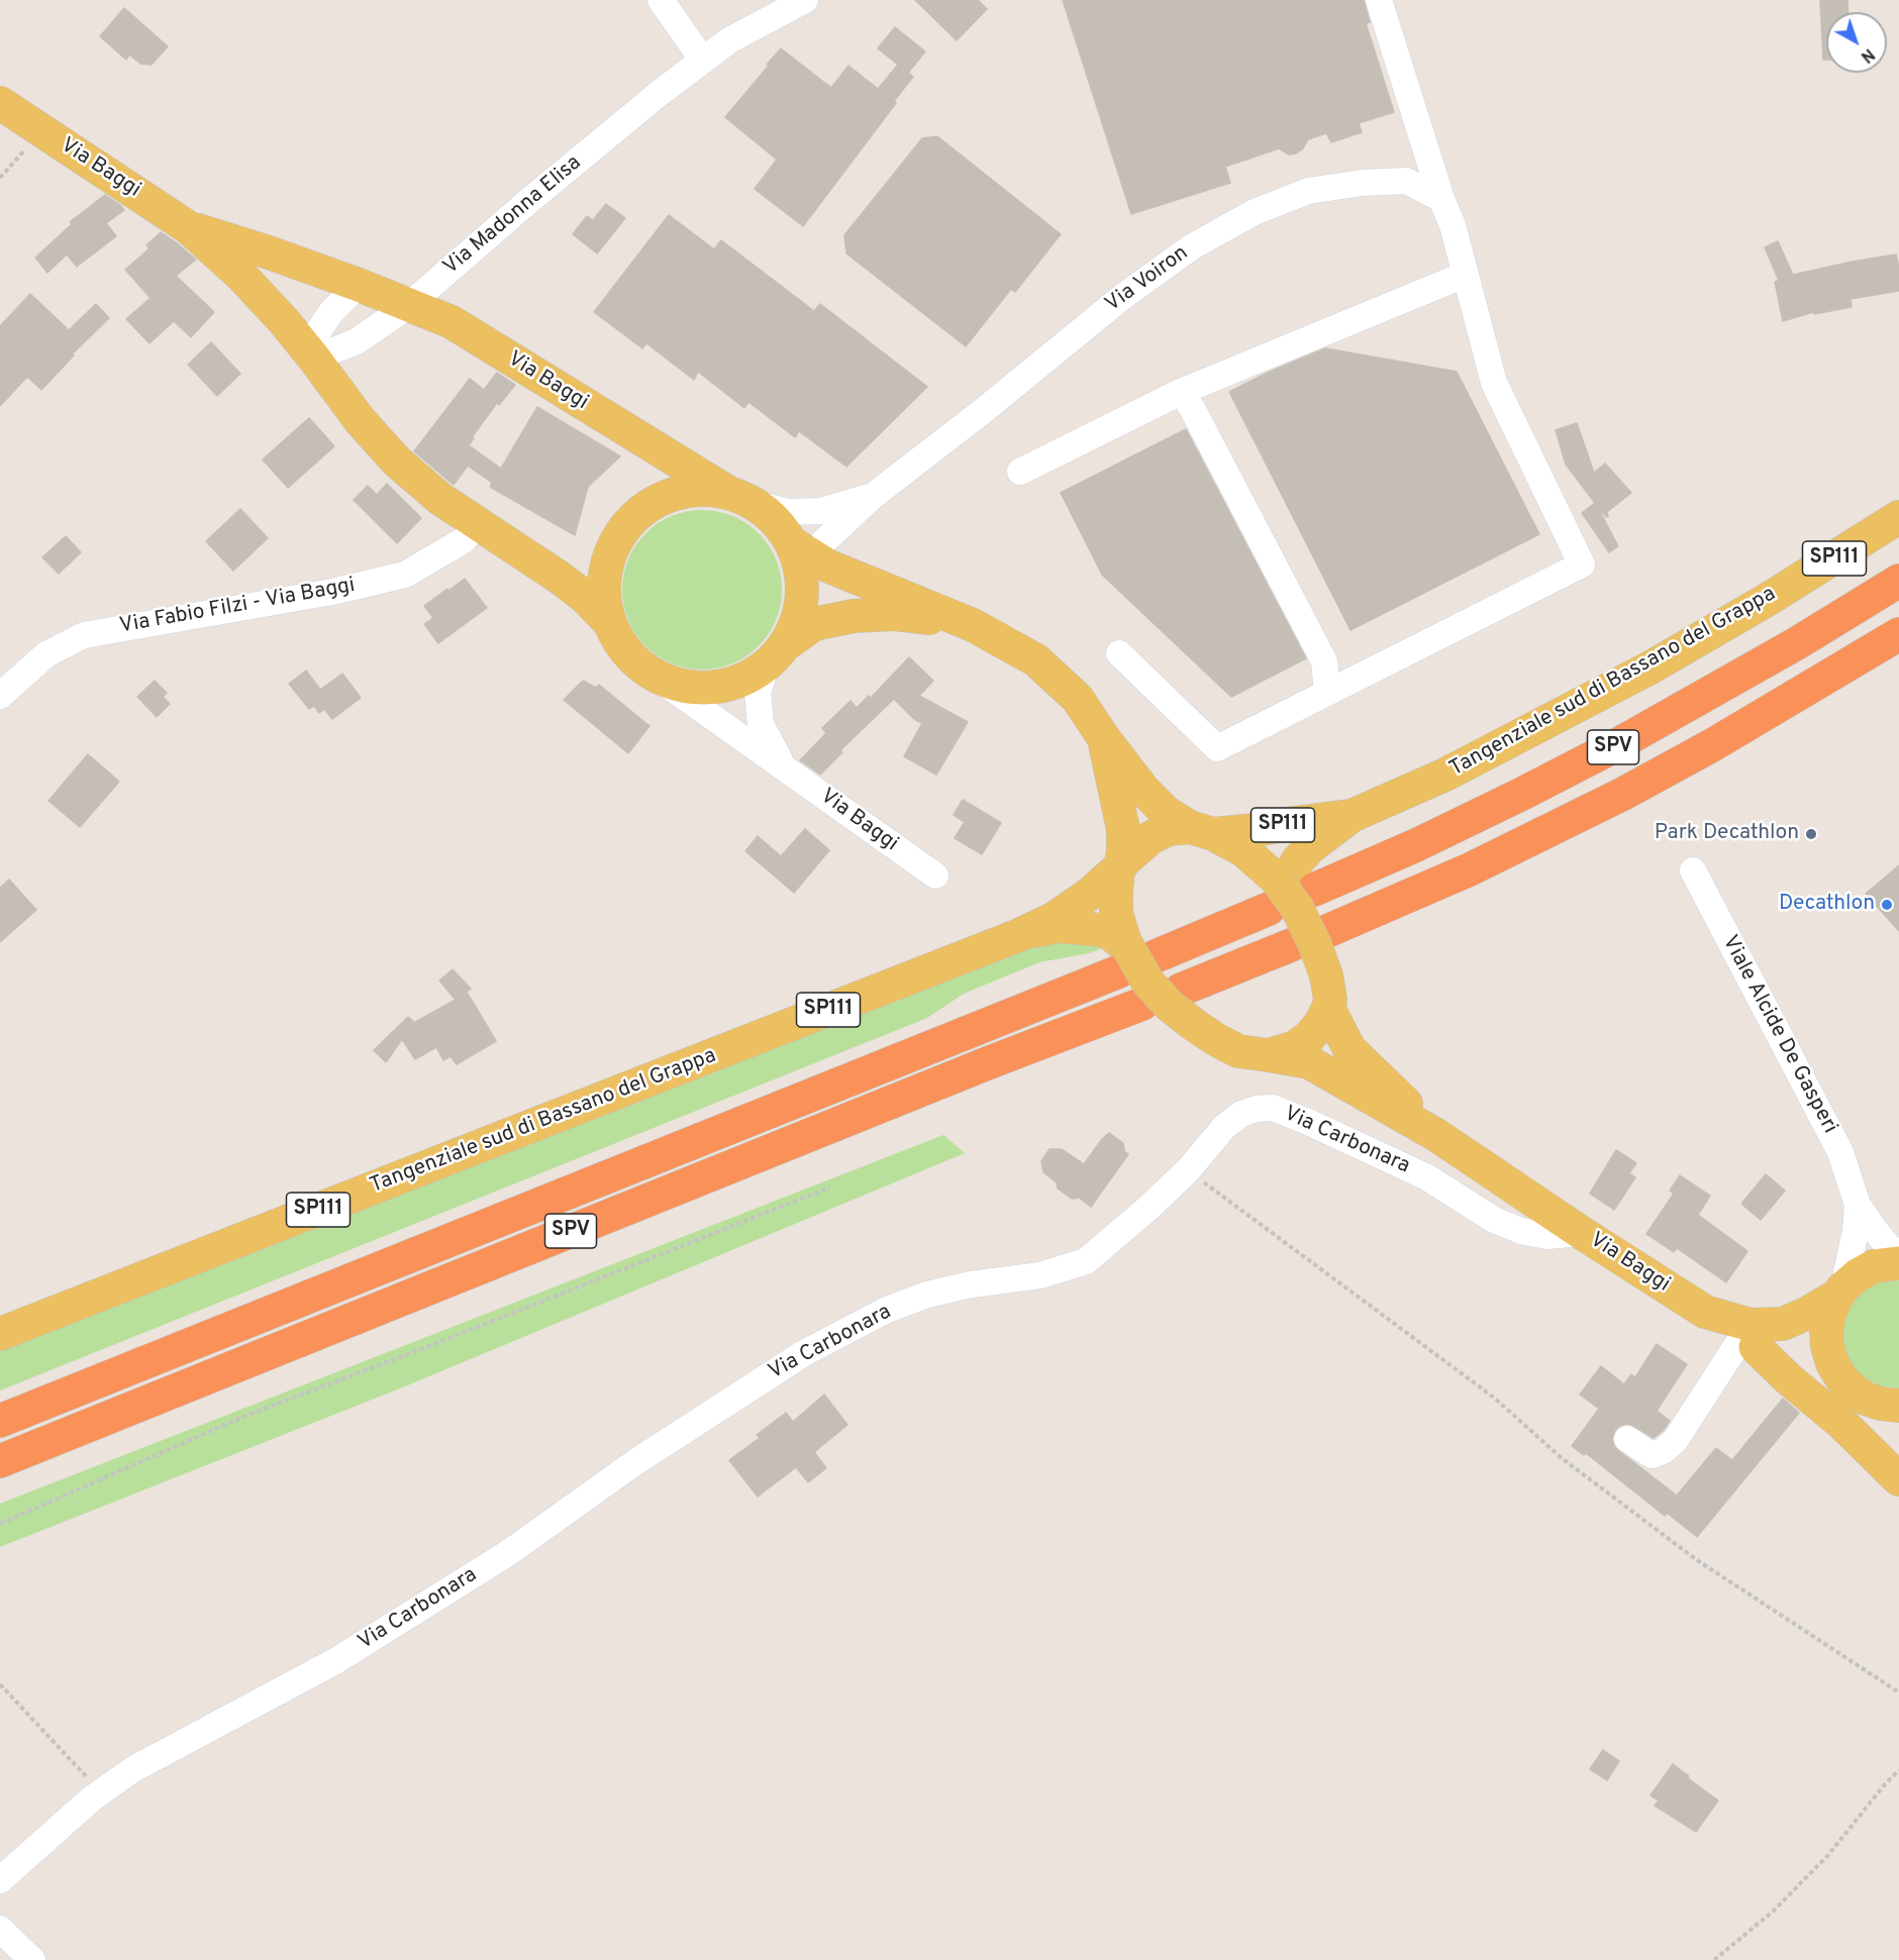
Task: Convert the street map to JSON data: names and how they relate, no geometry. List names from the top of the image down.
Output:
{
  "streets": {
    "highway": ["SPV"],
    "main road": [
      "Via Baggi",
      "SP111",
      "Tangenziale sud di Bassano del Grappa",
      "Viale Alcide De Gasperi"
    ],
    "street": [
      "Via Madonna Elisa",
      "Via Voiron",
      "Via Fabio Filzi - Via Baggi",
      "Via Carbonara"
    ]
  },
  "crossings": [
    ["Via Baggi", "Via Madonna Elisa"],
    ["Via Baggi", "Via Voiron"],
    ["Via Baggi", "SP111"],
    ["Via Baggi", "Via Fabio Filzi - Via Baggi"],
    ["Via Baggi", "Tangenziale sud di Bassano del Grappa"],
    ["Via Baggi", "Viale Alcide De Gasperi"],
    ["Via Baggi", "Via Carbonara"],
    ["SP111", "Tangenziale sud di Bassano del Grappa"],
    ["SP111", "SPV"],
    ["Tangenziale sud di Bassano del Grappa", "SPV"]
  ],
  "places": ["Park Decathlon", "Decathlon"],
  "north": "bottom right"
}
